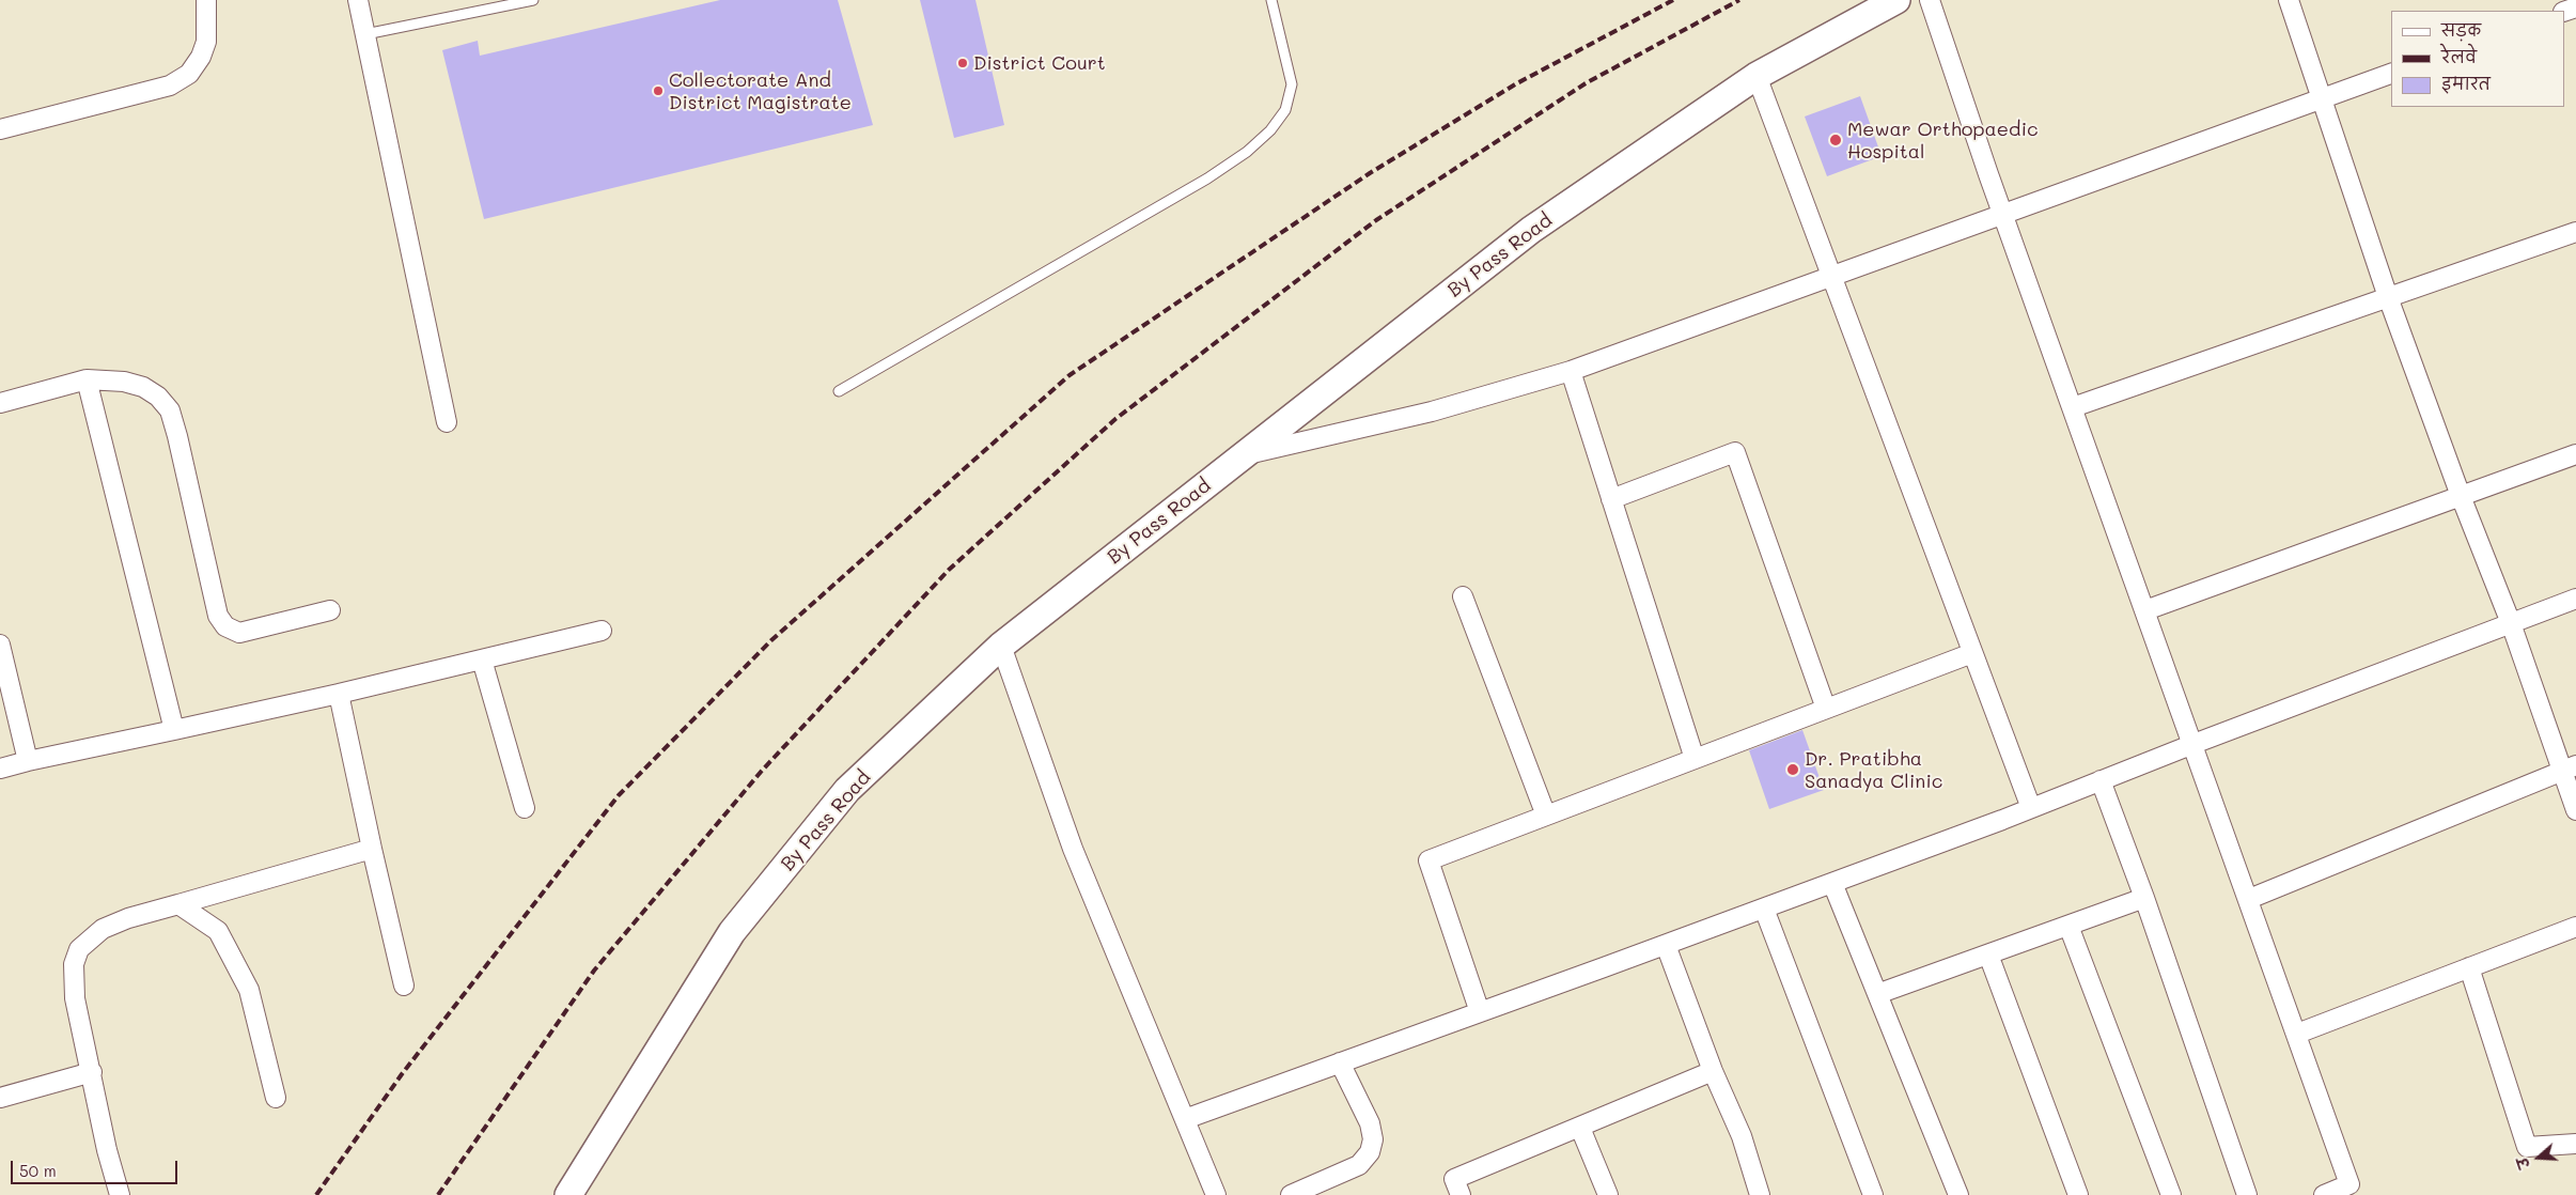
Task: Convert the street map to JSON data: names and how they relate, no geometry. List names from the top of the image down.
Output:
{
  "streets": {
    "street": ["By Pass Road"]
  },
  "places": [
    "District Court",
    "Collectorate And District Magistrate",
    "Mewar Orthopaedic Hospital",
    "Dr. Pratibha Sanadya Clinic"
  ],
  "legend": ["सड़क", "रेलवे", "इमारत"],
  "scale_bar": "50 m",
  "north": "left"
}
